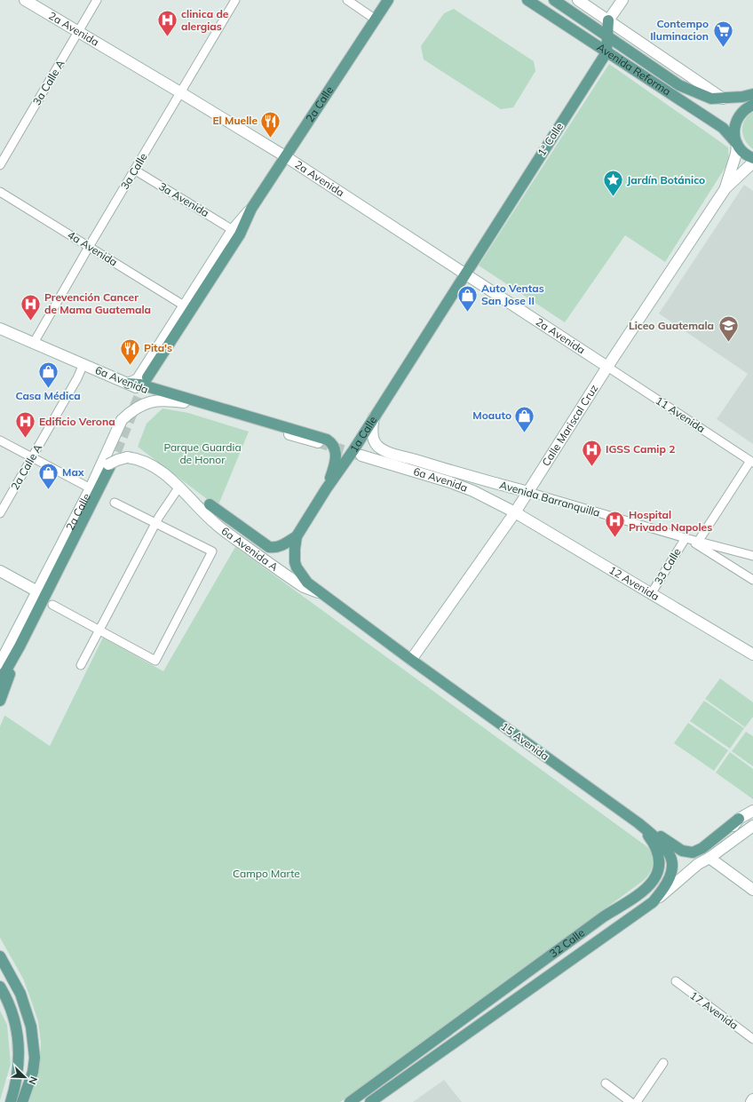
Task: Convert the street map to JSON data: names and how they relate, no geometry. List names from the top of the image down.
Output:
{
  "streets": {
    "main road": [
      "Avenida Reforma",
      "2a Calle",
      "1ª Calle",
      "1a Calle",
      "6a Avenida A",
      "15 Avenida",
      "32 Calle"
    ],
    "street": [
      "2a Avenida",
      "3a Calle A",
      "3a Calle",
      "3a Avenida",
      "4a Avenida",
      "6a Avenida",
      "11 Avenida",
      "Calle Mariscal Cruz",
      "2a Calle A",
      "Avenida Barranquilla",
      "33 Calle",
      "12 Avenida",
      "17 Avenida"
    ]
  },
  "crossings": [
    ["2a Avenida", "3a Calle A"],
    ["2a Avenida", "2a Calle"],
    ["2a Avenida", "1ª Calle"],
    ["2a Avenida", "3a Calle"],
    ["2a Avenida", "11 Avenida"],
    ["2a Avenida", "Calle Mariscal Cruz"],
    ["2a Avenida", "1a Calle"],
    ["Avenida Reforma", "1ª Calle"],
    ["Avenida Reforma", "Calle Mariscal Cruz"],
    ["2a Calle", "3a Avenida"],
    ["2a Calle", "4a Avenida"],
    ["2a Calle", "6a Avenida"],
    ["2a Calle", "6a Avenida A"],
    ["1ª Calle", "1a Calle"],
    ["3a Calle", "3a Avenida"],
    ["3a Calle", "4a Avenida"],
    ["3a Calle", "6a Avenida"],
    ["6a Avenida", "Calle Mariscal Cruz"],
    ["6a Avenida", "2a Calle A"],
    ["6a Avenida", "12 Avenida"],
    ["11 Avenida", "Calle Mariscal Cruz"],
    ["Calle Mariscal Cruz", "Avenida Barranquilla"],
    ["Calle Mariscal Cruz", "6a Avenida A"],
    ["Calle Mariscal Cruz", "12 Avenida"],
    ["Calle Mariscal Cruz", "15 Avenida"],
    ["1a Calle", "Avenida Barranquilla"],
    ["1a Calle", "6a Avenida A"],
    ["Avenida Barranquilla", "33 Calle"],
    ["6a Avenida A", "15 Avenida"],
    ["33 Calle", "12 Avenida"],
    ["15 Avenida", "32 Calle"]
  ],
  "parks": ["Parque Guardia de Honor", "Campo Marte"],
  "places": {
    "hospital": [
      "clinica de alergias",
      "Prevención Cancer de Mama Guatemala",
      "Edificio Verona",
      "IGSS Camip 2",
      "Hospital Privado Napoles"
    ],
    "supermarket": ["Contempo Iluminacion"],
    "restaurant": ["El Muelle", "Pita's"],
    "place": ["Jardín Botánico"],
    "shop": [
      "Auto Ventas San Jose II",
      "Casa Médica",
      "Moauto",
      "Max"
    ],
    "school or university": ["Liceo Guatemala"]
  },
  "north": "bottom right"
}
